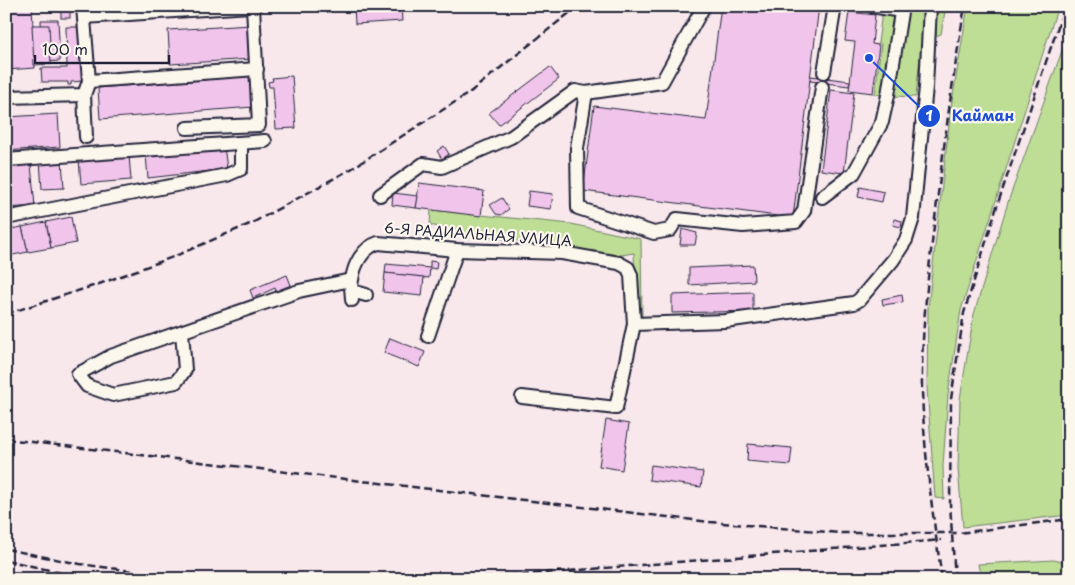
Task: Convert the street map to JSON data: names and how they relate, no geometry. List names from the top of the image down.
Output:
{
  "streets": {
    "street": ["6-Я РАДИАЛЬНАЯ УЛИЦА"]
  },
  "places": ["Кайман"],
  "scale_bar": "100 m"
}
